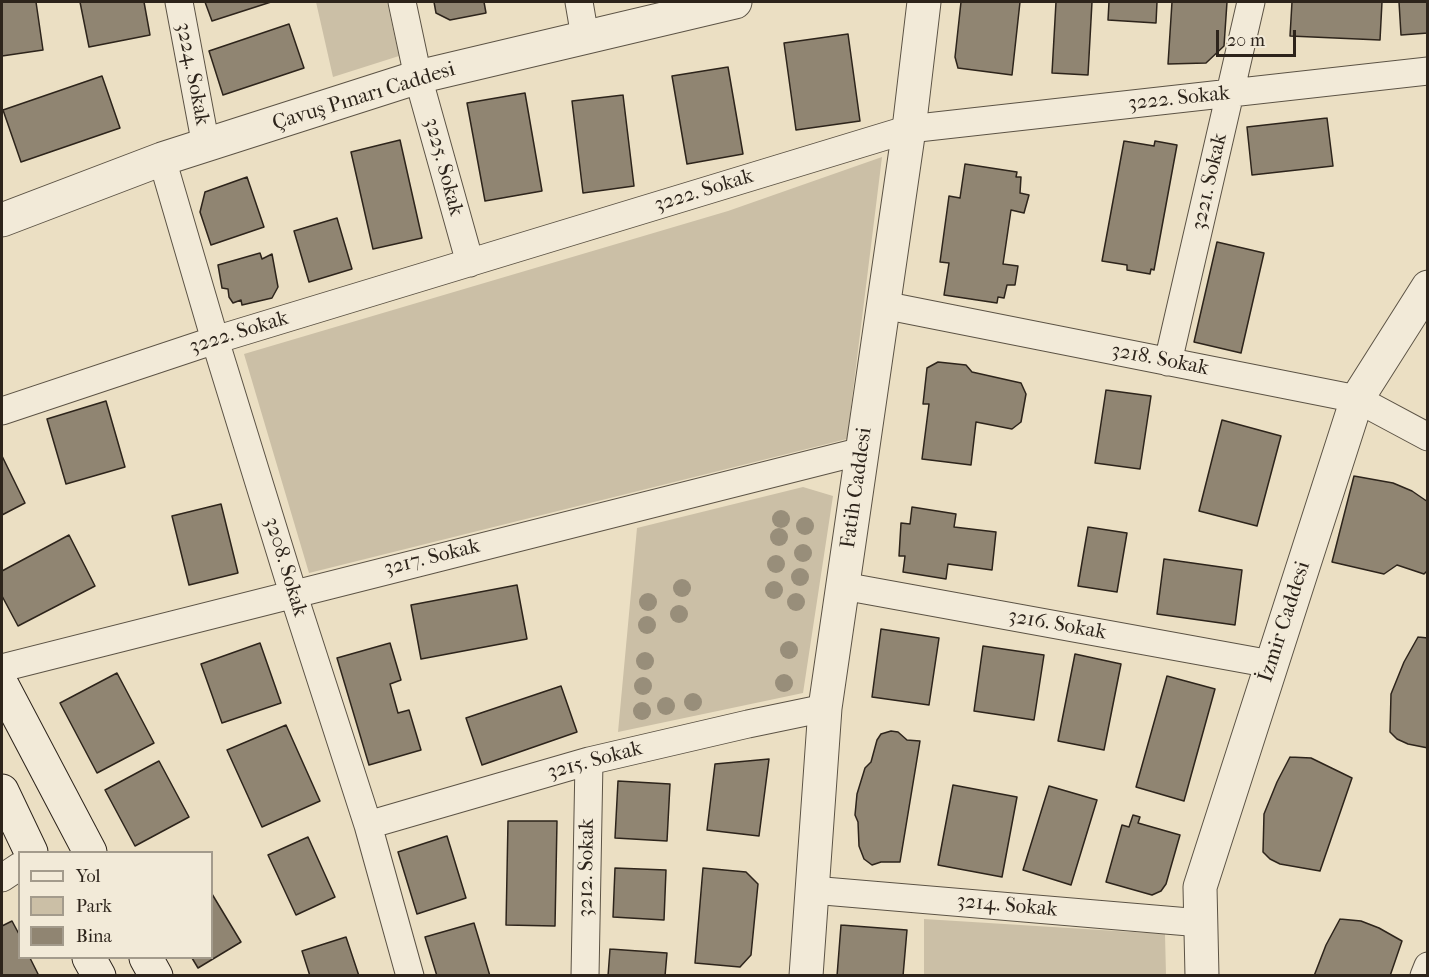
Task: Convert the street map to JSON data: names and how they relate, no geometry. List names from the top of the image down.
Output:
{
  "streets": {
    "street": [
      "3224. Sokak",
      "Çavuş Pınarı Caddesi",
      "3222. Sokak",
      "3225. Sokak",
      "3221. Sokak",
      "3218. Sokak",
      "Fatih Caddesi",
      "3217. Sokak",
      "3208. Sokak",
      "İzmir Caddesi",
      "3216. Sokak",
      "3215. Sokak",
      "3212. Sokak",
      "3214. Sokak"
    ]
  },
  "crossings": [
    ["3224. Sokak", "Çavuş Pınarı Caddesi"],
    ["Çavuş Pınarı Caddesi", "3225. Sokak"],
    ["Çavuş Pınarı Caddesi", "3208. Sokak"],
    ["3222. Sokak", "3225. Sokak"],
    ["3222. Sokak", "3221. Sokak"],
    ["3222. Sokak", "Fatih Caddesi"],
    ["3222. Sokak", "3208. Sokak"],
    ["3221. Sokak", "3218. Sokak"],
    ["3218. Sokak", "Fatih Caddesi"],
    ["3218. Sokak", "İzmir Caddesi"],
    ["Fatih Caddesi", "3217. Sokak"],
    ["Fatih Caddesi", "3216. Sokak"],
    ["Fatih Caddesi", "3215. Sokak"],
    ["Fatih Caddesi", "3214. Sokak"],
    ["3217. Sokak", "3208. Sokak"],
    ["3208. Sokak", "3215. Sokak"],
    ["İzmir Caddesi", "3216. Sokak"],
    ["İzmir Caddesi", "3214. Sokak"],
    ["3215. Sokak", "3212. Sokak"]
  ],
  "legend": ["Yol", "Park", "Bina"],
  "scale_bar": "20 m"
}
